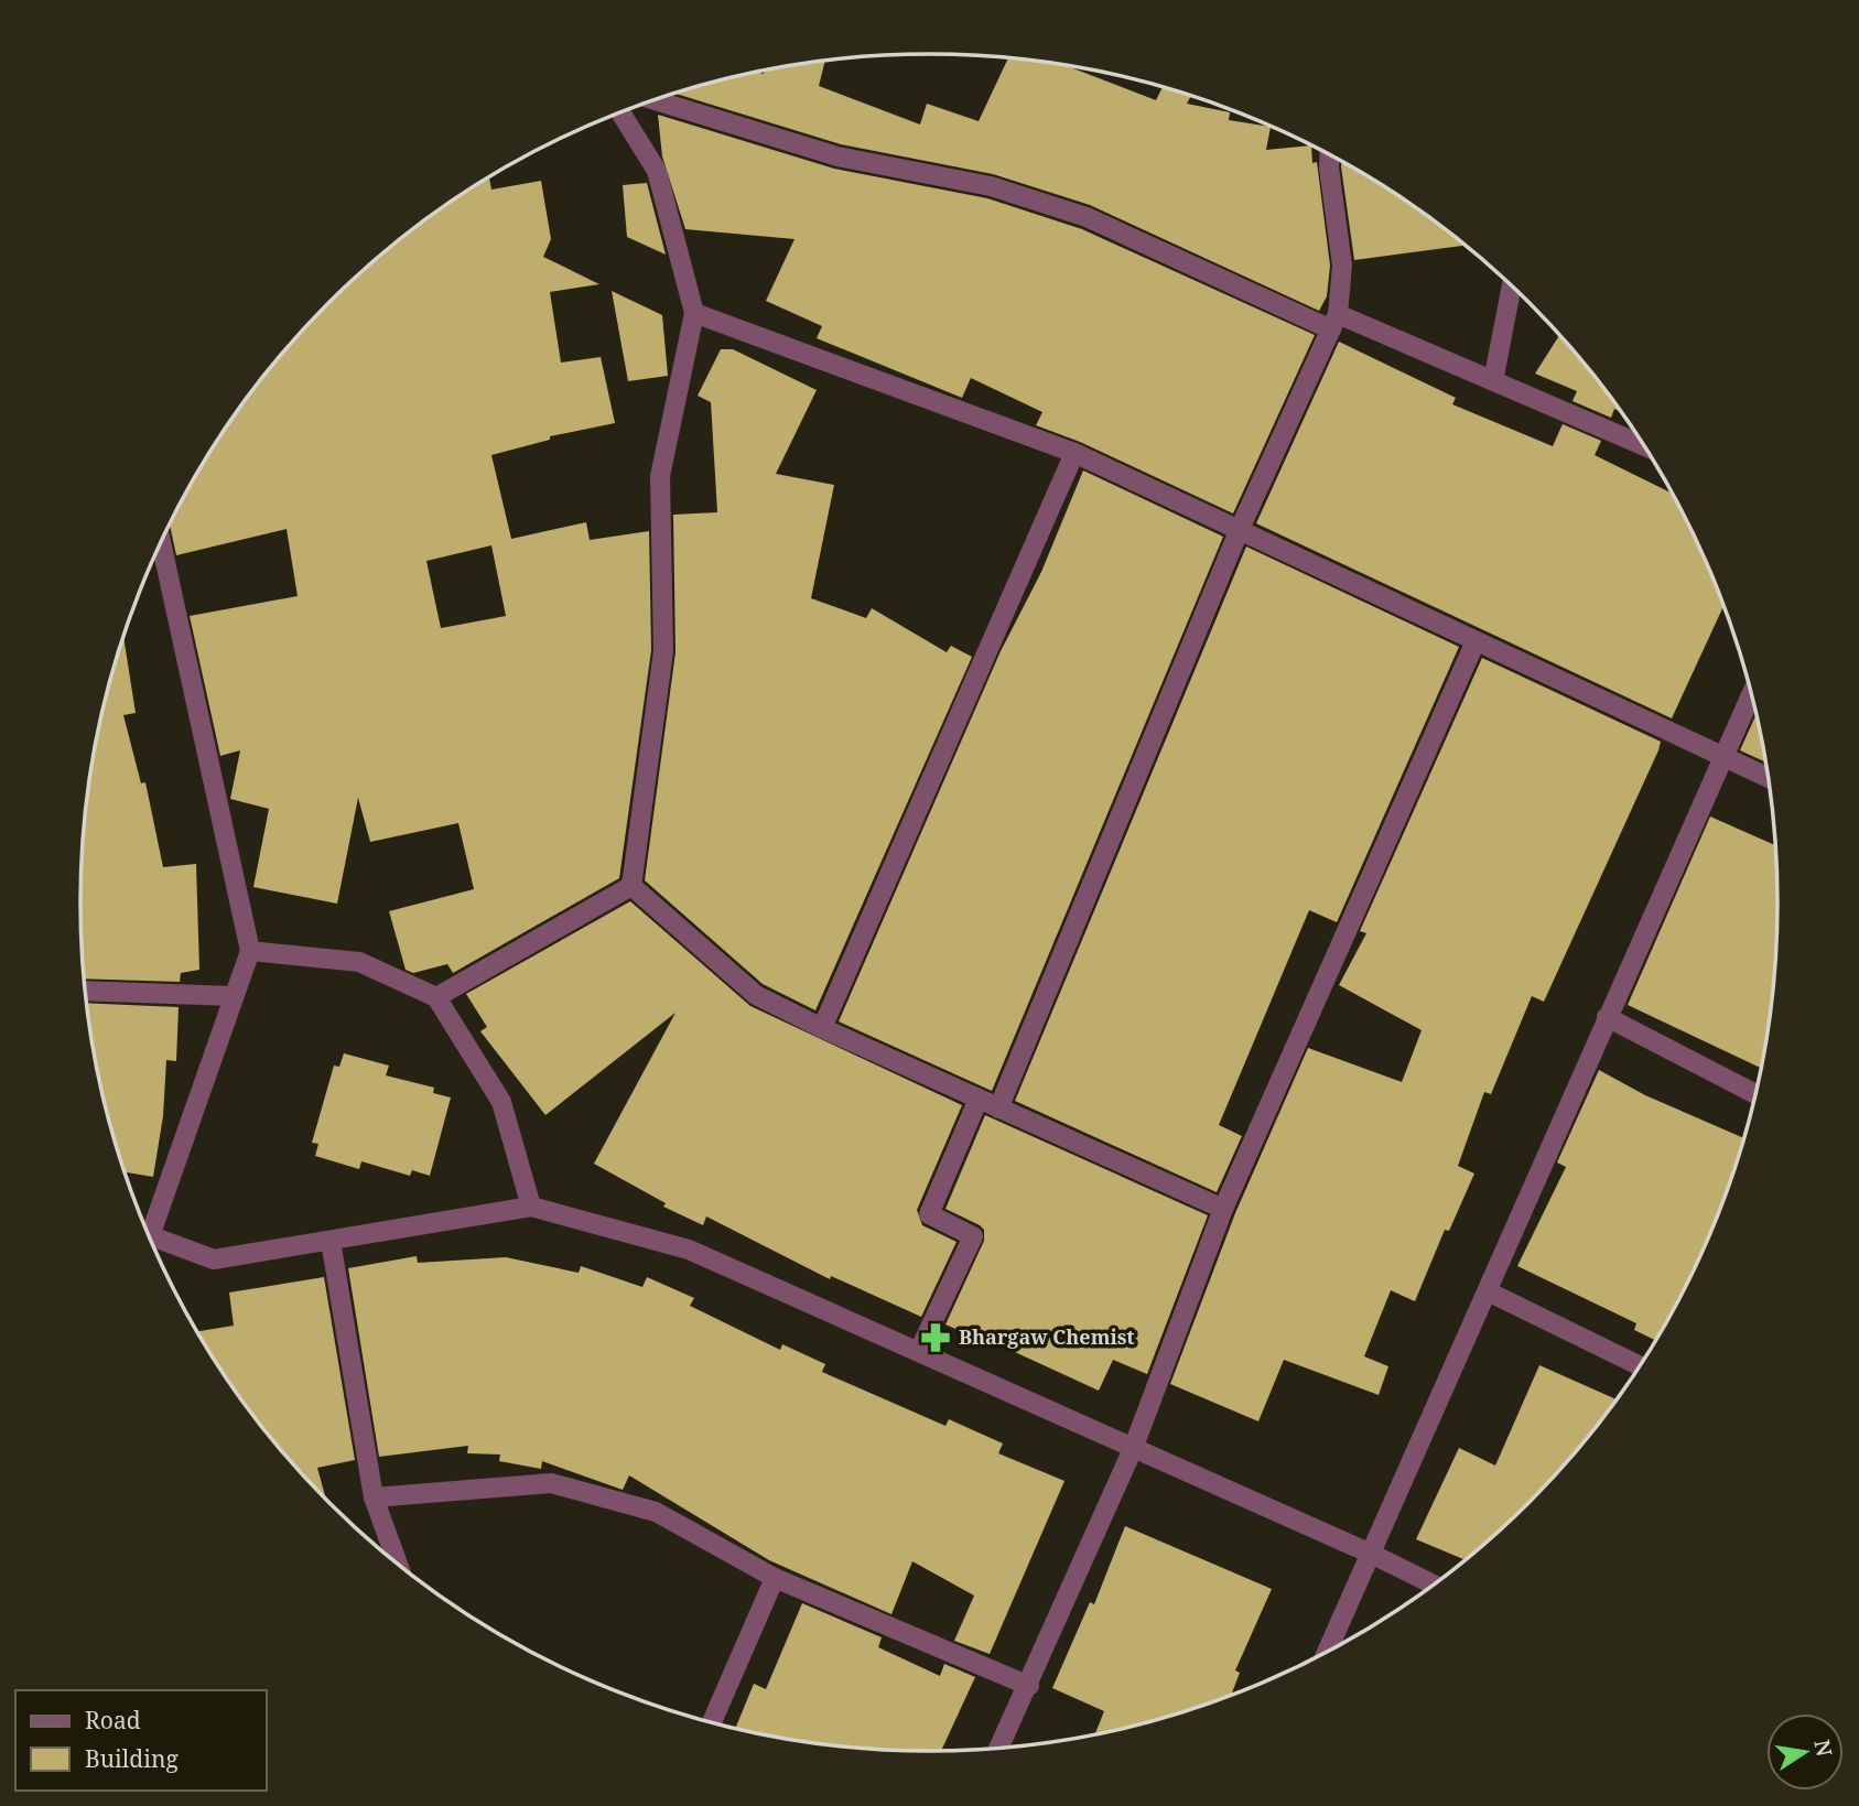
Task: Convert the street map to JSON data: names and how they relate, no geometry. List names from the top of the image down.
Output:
{
  "places": {
    "pharmacy": ["Bhargaw Chemist"]
  },
  "legend": ["Road", "Building"],
  "north": "right"
}
